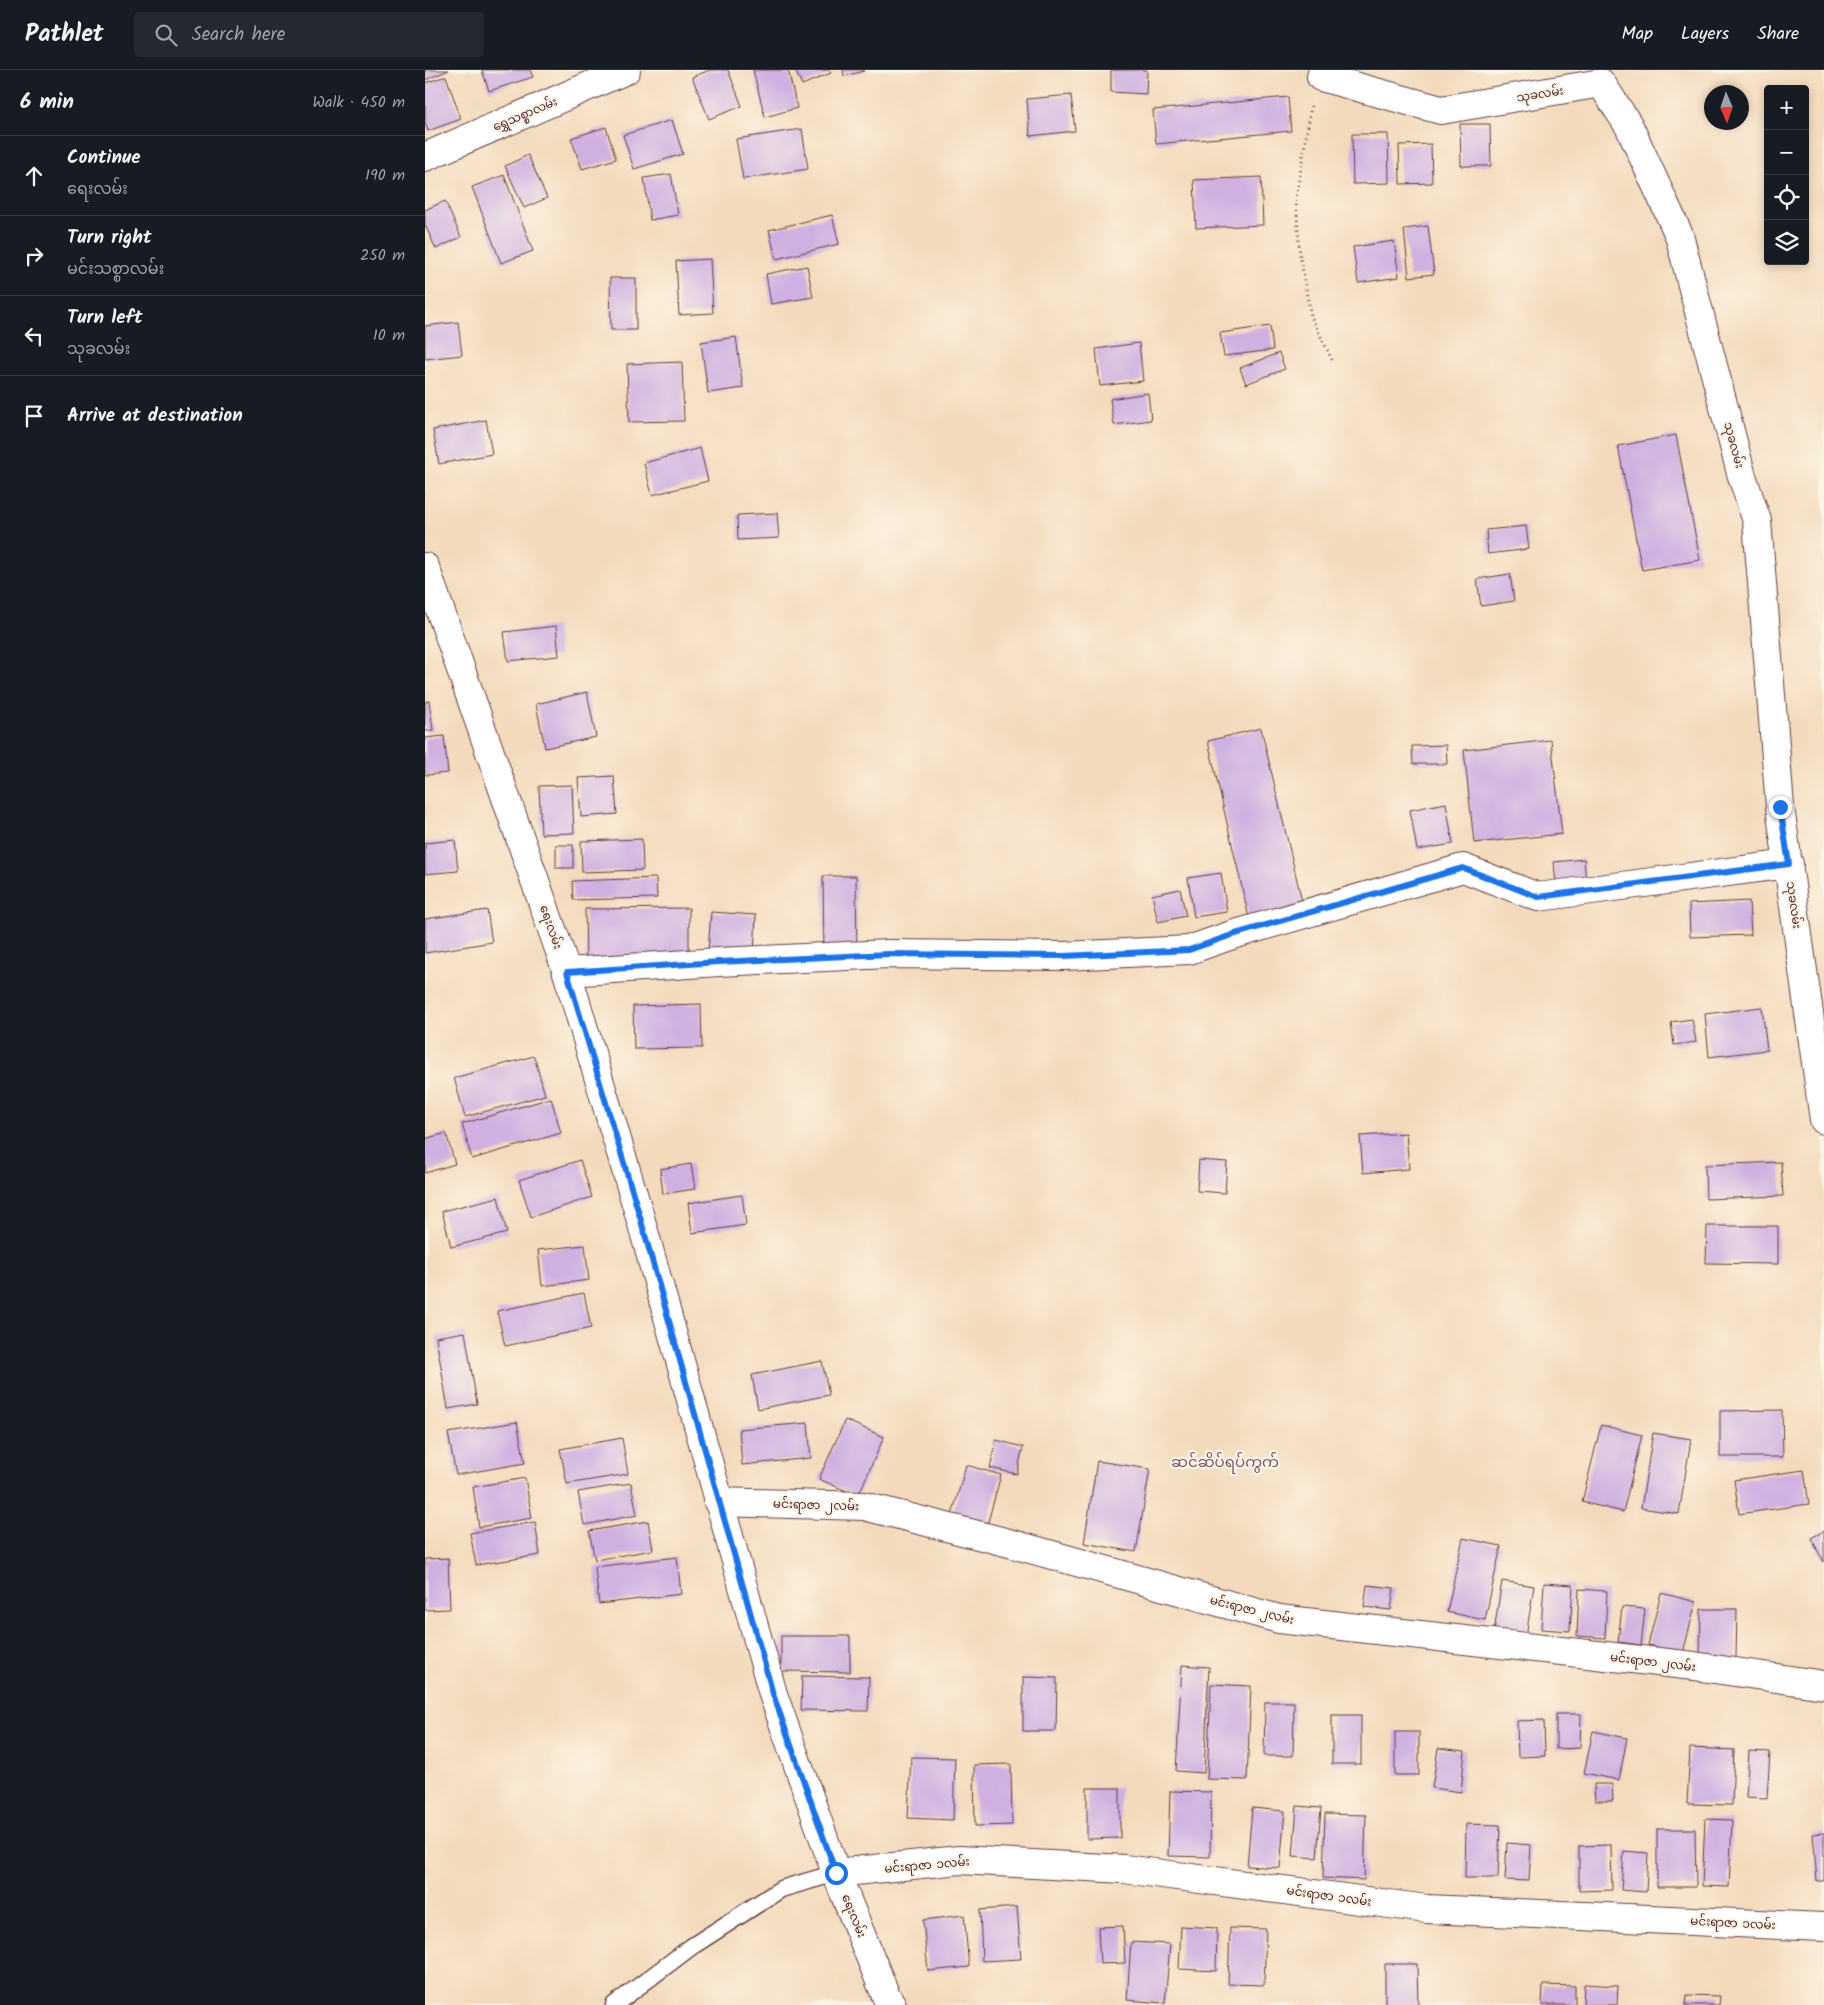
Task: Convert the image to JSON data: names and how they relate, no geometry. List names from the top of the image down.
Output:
{
  "streets": {
    "street": [
      "သုခလမ်း",
      "ရွှေသစ္စာလမ်း",
      "ရေးလမ်း",
      "မင်းရာဇာ ၂လမ်း",
      "မင်းရာဇာ ၁လမ်း"
    ]
  },
  "crossings": [
    ["ရေးလမ်း", "မင်းရာဇာ ၂လမ်း"],
    ["ရေးလမ်း", "မင်းရာဇာ ၁လမ်း"]
  ],
  "districts": ["ဆင်ဆိပ်ရပ်ကွက်"],
  "north": "bottom",
  "page": {
    "header": "Pathlet",
    "search": "Search here",
    "nav": ["Map", "Layers", "Share"],
    "heading": ["6 min", "Walk · 450 m"],
    "map_buttons": ["+", "−"],
    "list": [
      ["Continue", "ရေးလမ်း", "190 m"],
      ["Turn right", "မင်းသစ္စာလမ်း", "250 m"],
      ["Turn left", "သုခလမ်း", "10 m"],
      "Arrive at destination"
    ]
  }
}
